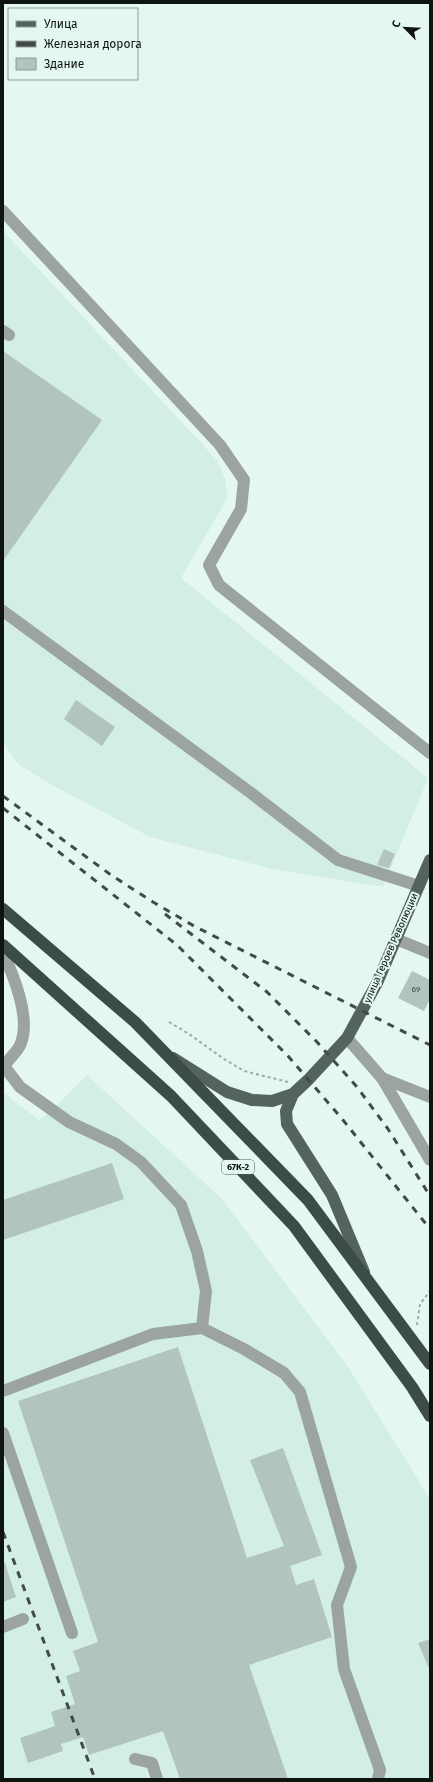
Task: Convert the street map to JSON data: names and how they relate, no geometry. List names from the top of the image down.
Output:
{
  "streets": {
    "highway": ["67К-2"],
    "main road": ["улица Героев Революции"]
  },
  "crossings": [
    ["улица Героев Революции", "67К-2"]
  ],
  "house_numbers": ["69"],
  "legend": ["Улица", "Железная дорога", "Здание"],
  "north": "top left"
}
